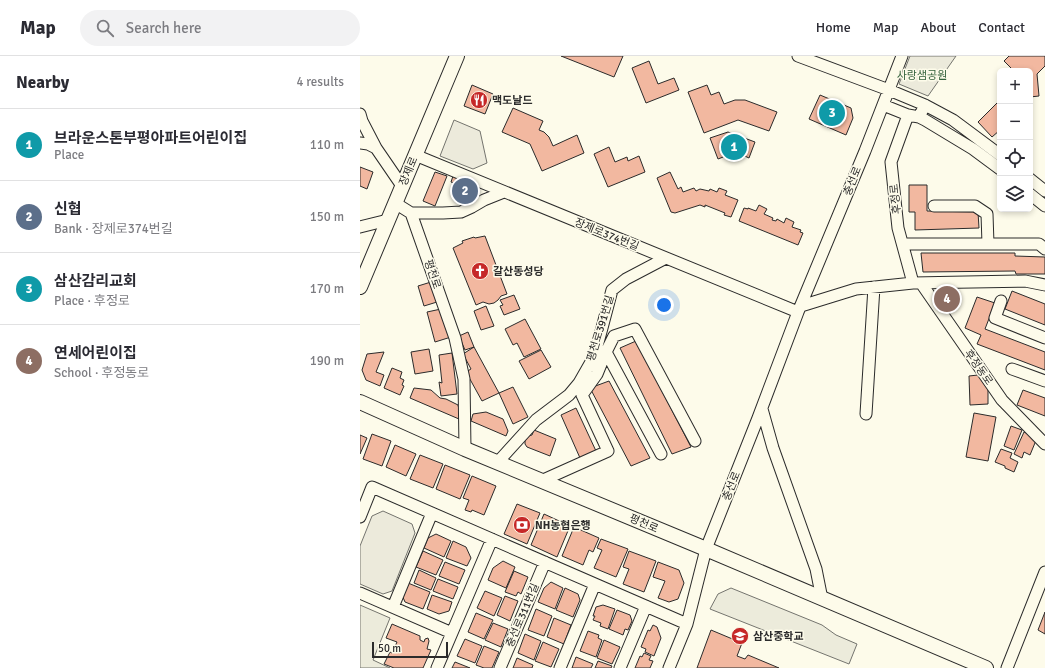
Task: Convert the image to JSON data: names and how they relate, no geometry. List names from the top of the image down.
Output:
{
  "streets": {
    "main road": ["장제로", "평천로"],
    "street": [
      "충선로",
      "후정로",
      "장제로374번길",
      "평천로391번길",
      "후정동로",
      "충선로311번길"
    ]
  },
  "crossings": [
    ["장제로", "장제로374번길"],
    ["충선로", "장제로374번길"],
    ["충선로", "평천로"],
    ["후정로", "후정동로"],
    ["장제로374번길", "평천로391번길"],
    ["평천로", "평천로391번길"]
  ],
  "parks": ["사랑샘공원"],
  "places": {
    "restaurant": ["맥도날드"],
    "church": ["갈산동성당"],
    "bank": ["NH농협은행"],
    "school or university": ["삼산중학교"]
  },
  "scale_bar": "50 m",
  "page": {
    "header": "Map",
    "search": "Search here",
    "nav": [
      "Home",
      "Map",
      "About",
      "Contact"
    ],
    "heading": ["Nearby", "4 results"],
    "map_buttons": ["+", "−"],
    "pins": [
      "3",
      "1",
      "2",
      "4"
    ],
    "list": [
      {
        "mark": "1",
        "name": "브라운스톤부평아파트어린이집",
        "note": "Place",
        "value": "110 m"
      },
      {
        "mark": "2",
        "name": "신협",
        "note": "Bank · 장제로374번길",
        "value": "150 m"
      },
      {
        "mark": "3",
        "name": "삼산감리교회",
        "note": "Place · 후정로",
        "value": "170 m"
      },
      {
        "mark": "4",
        "name": "연세어린이집",
        "note": "School · 후정동로",
        "value": "190 m"
      }
    ],
    "scale": "50 m"
  }
}
